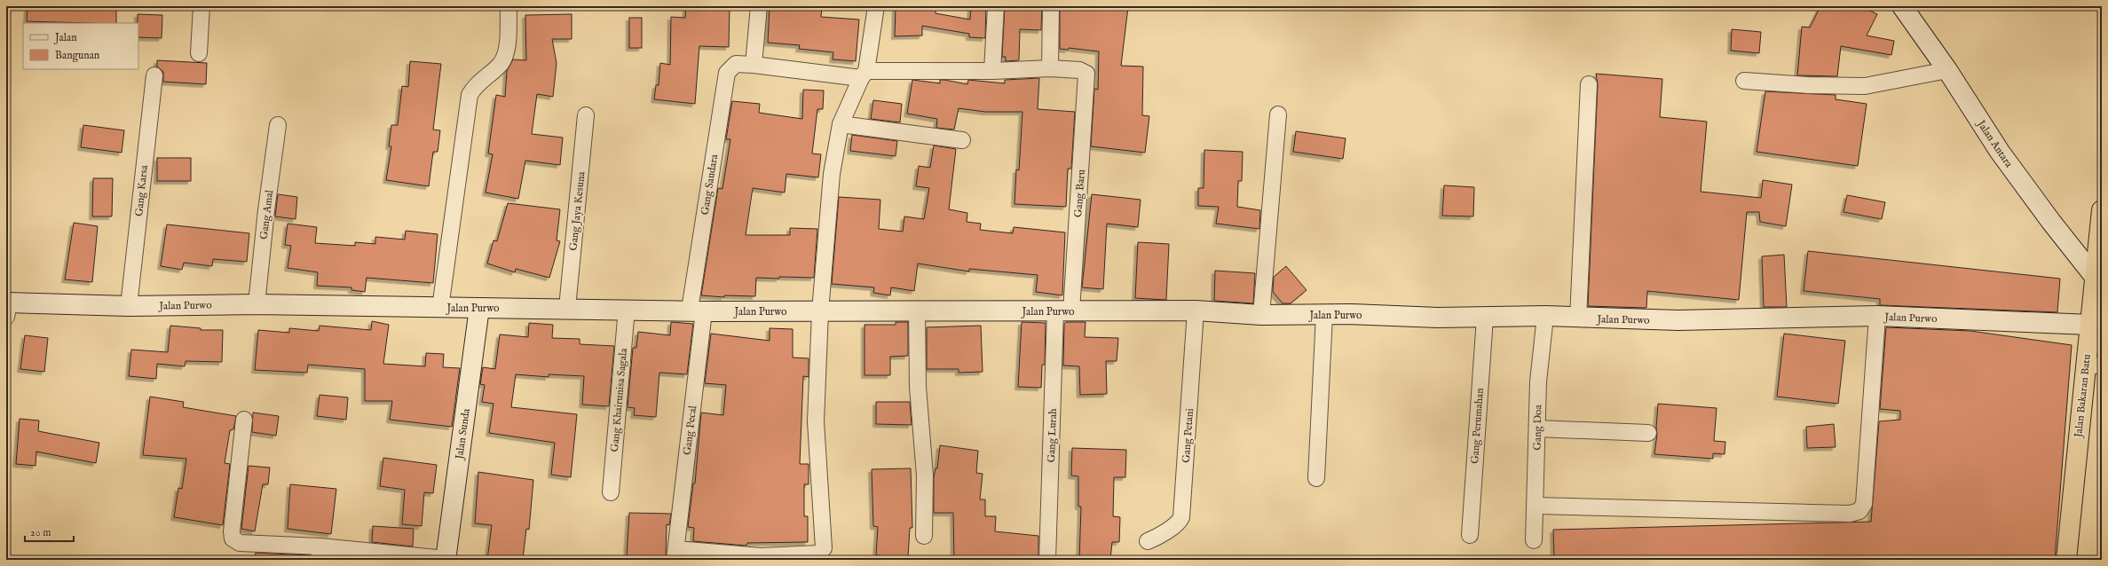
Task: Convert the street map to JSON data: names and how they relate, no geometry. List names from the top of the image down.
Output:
{
  "streets": {
    "highway": ["Jalan Bakaran Batu"],
    "street": [
      "Jalan Antara",
      "Gang Saudara",
      "Gang Karsa",
      "Gang Baru",
      "Gang Jaya Kesuna",
      "Gang Amal",
      "Jalan Purwo",
      "Gang Khairunisa Sagala",
      "Gang Perumahan",
      "Gang Doa",
      "Gang Pecal",
      "Jalan Sunda",
      "Gang Lurah",
      "Gang Petani"
    ]
  },
  "crossings": [
    ["Jalan Antara", "Jalan Bakaran Batu"],
    ["Gang Saudara", "Jalan Purwo"],
    ["Gang Saudara", "Gang Pecal"],
    ["Gang Karsa", "Jalan Purwo"],
    ["Gang Baru", "Jalan Purwo"],
    ["Gang Baru", "Gang Lurah"],
    ["Gang Jaya Kesuna", "Jalan Purwo"],
    ["Gang Amal", "Jalan Purwo"],
    ["Jalan Purwo", "Jalan Bakaran Batu"],
    ["Jalan Purwo", "Gang Khairunisa Sagala"],
    ["Jalan Purwo", "Gang Perumahan"],
    ["Jalan Purwo", "Gang Doa"],
    ["Jalan Purwo", "Gang Pecal"],
    ["Jalan Purwo", "Jalan Sunda"],
    ["Jalan Purwo", "Gang Lurah"],
    ["Jalan Purwo", "Gang Petani"]
  ],
  "legend": ["Jalan", "Bangunan"],
  "scale_bar": "20 m"
}
